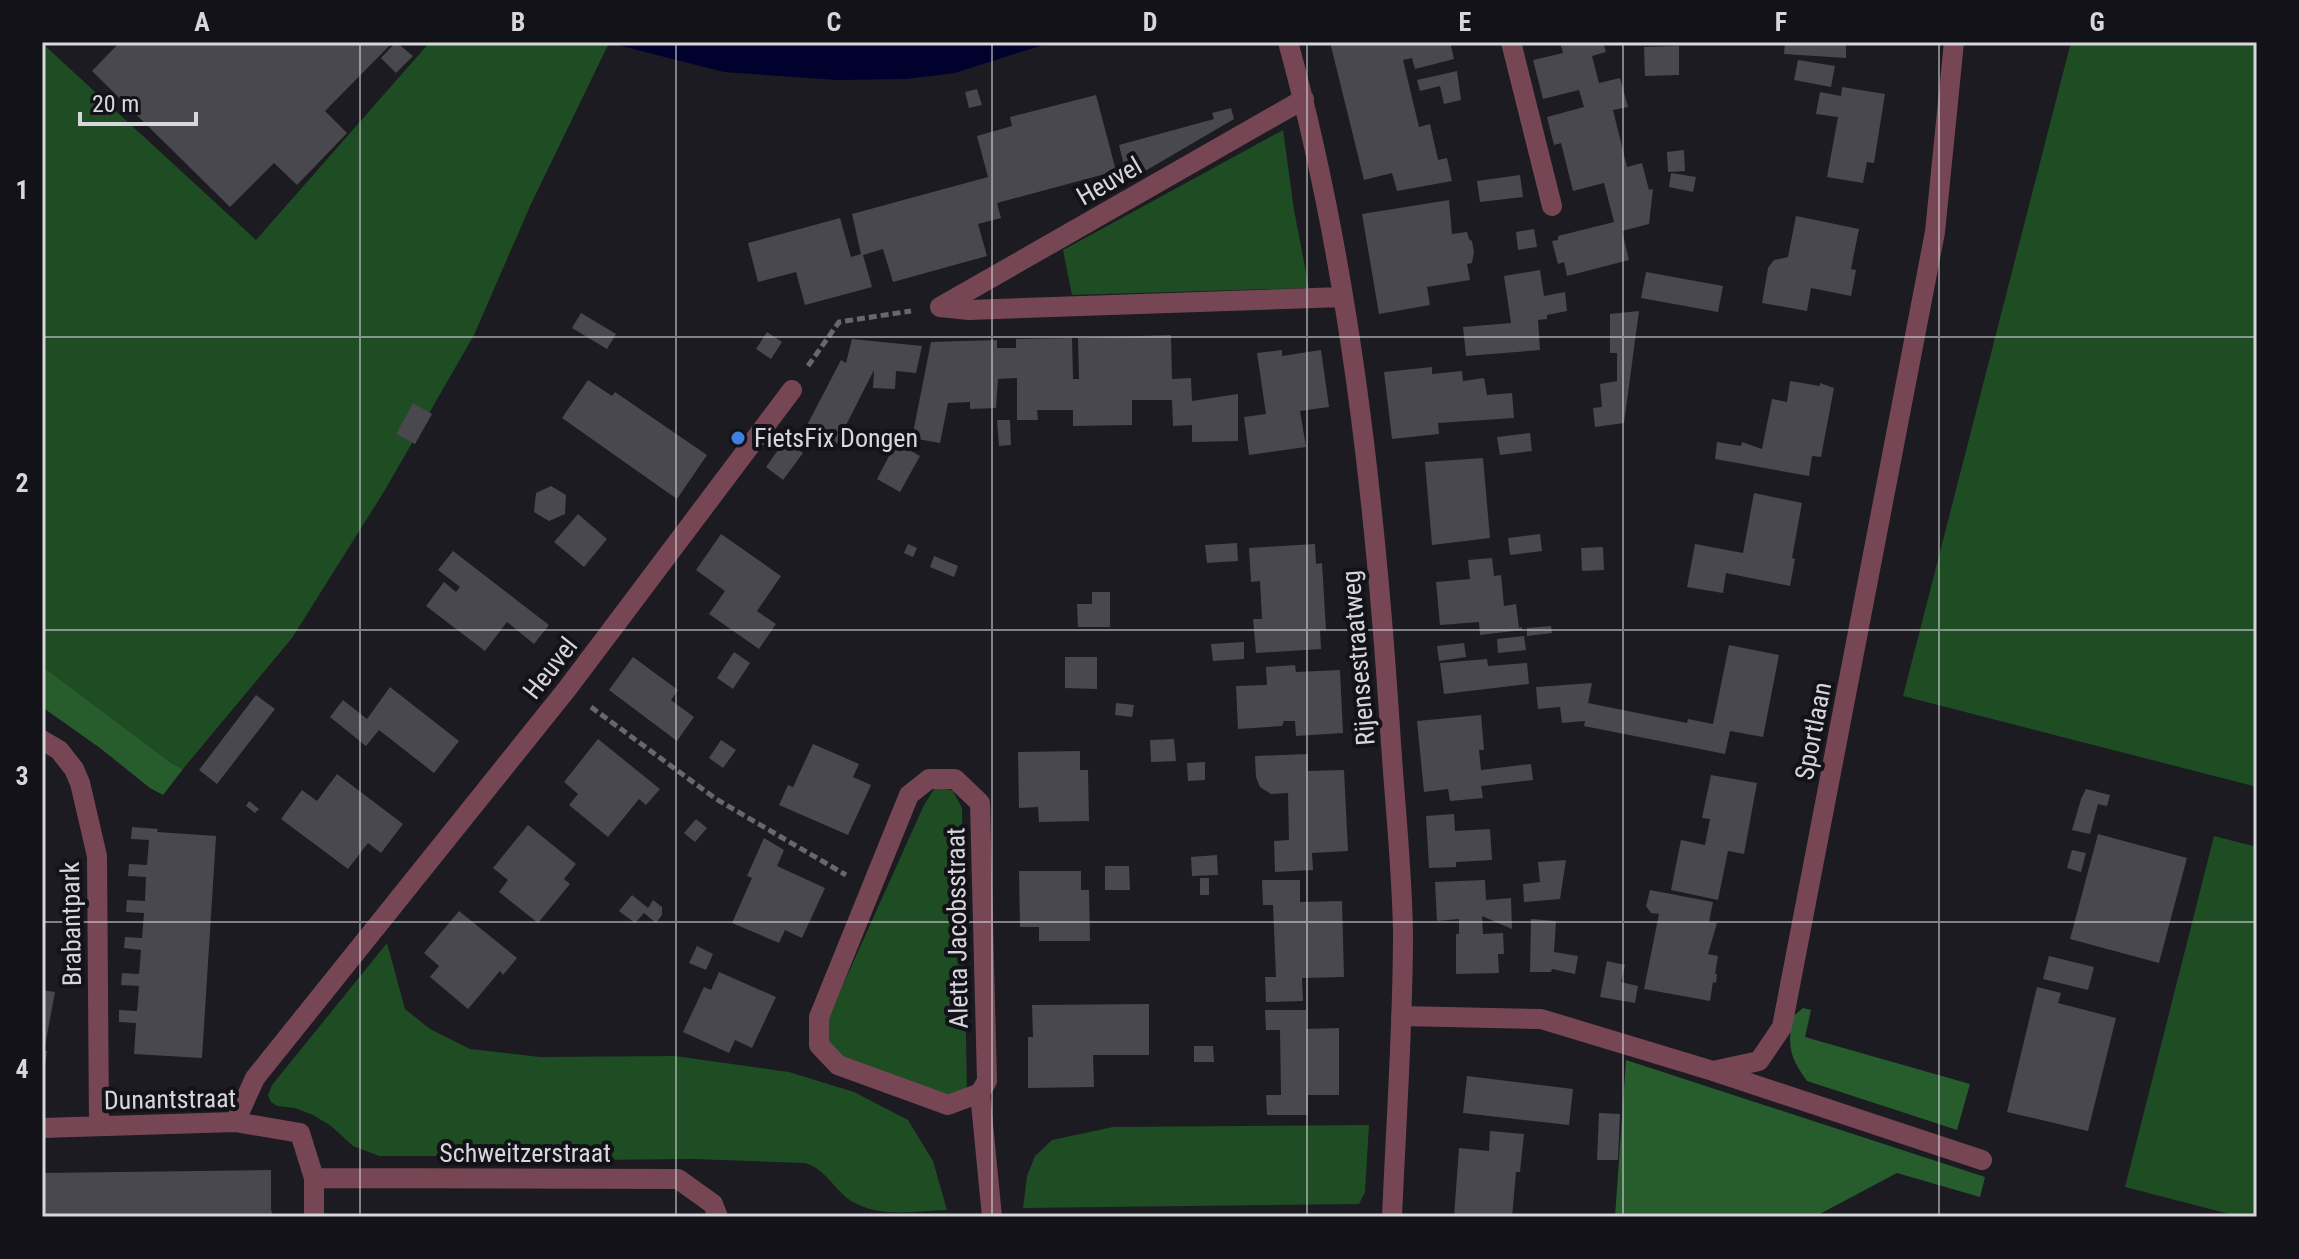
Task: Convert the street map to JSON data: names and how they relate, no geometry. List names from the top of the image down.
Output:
{
  "streets": {
    "street": [
      "Heuvel",
      "Rijensestraatweg",
      "Sportlaan",
      "Brabantpark",
      "Aletta Jacobsstraat",
      "Dunantstraat",
      "Schweitzerstraat"
    ]
  },
  "crossings": [
    ["Heuvel", "Rijensestraatweg"],
    ["Heuvel", "Dunantstraat"],
    ["Rijensestraatweg", "Sportlaan"],
    ["Brabantpark", "Dunantstraat"],
    ["Dunantstraat", "Schweitzerstraat"]
  ],
  "places": ["FietsFix Dongen"],
  "scale_bar": "20 m",
  "grid": {
    "columns": [
      "A",
      "B",
      "C",
      "D",
      "E",
      "F",
      "G"
    ],
    "rows": [
      "1",
      "2",
      "3",
      "4"
    ]
  }
}
